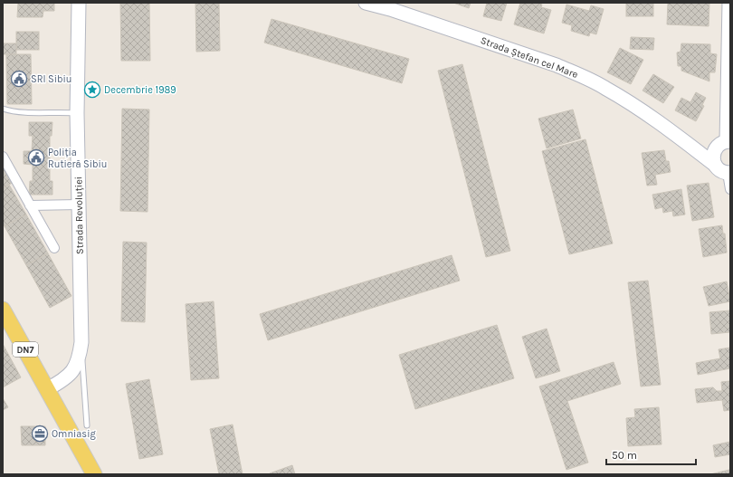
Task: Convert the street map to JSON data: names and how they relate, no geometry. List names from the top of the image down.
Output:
{
  "streets": {
    "main road": ["Strada Ștefan cel Mare", "Strada Revoluției", "DN7"]
  },
  "crossings": [
    ["Strada Revoluției", "DN7"]
  ],
  "places": {
    "public building": ["SRI Sibiu", "Poliția Rutieră Sibiu"],
    "place": ["Decembrie 1989"],
    "office": ["Omniasig"]
  },
  "scale_bar": "50 m"
}
